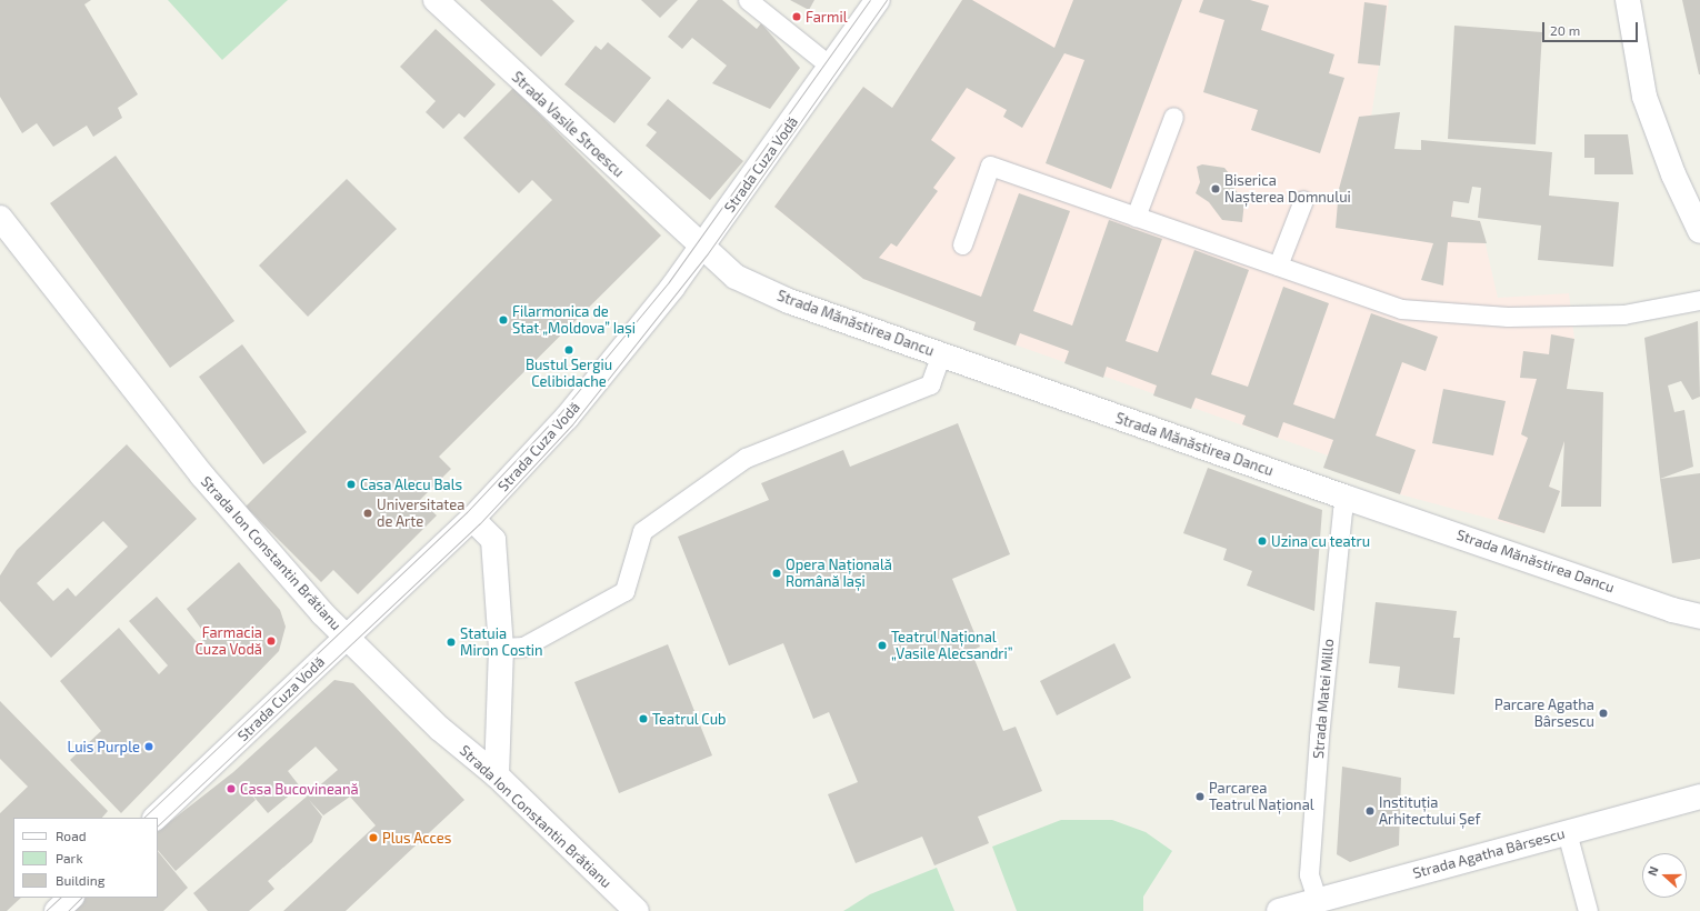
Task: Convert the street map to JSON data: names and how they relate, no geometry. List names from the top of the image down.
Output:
{
  "streets": {
    "street": [
      "Strada Vasile Stroescu",
      "Strada Cuza Vodă",
      "Strada Mănăstirea Dancu",
      "Strada Ion Constantin Brătianu",
      "Strada Agatha Bârsescu"
    ],
    "lane": ["Strada Matei Millo"]
  },
  "crossings": [
    ["Strada Vasile Stroescu", "Strada Cuza Vodă"],
    ["Strada Vasile Stroescu", "Strada Mănăstirea Dancu"],
    ["Strada Cuza Vodă", "Strada Mănăstirea Dancu"],
    ["Strada Cuza Vodă", "Strada Ion Constantin Brătianu"],
    ["Strada Mănăstirea Dancu", "Strada Matei Millo"],
    ["Strada Matei Millo", "Strada Agatha Bârsescu"]
  ],
  "places": [
    "Farmil",
    "Biserica Nașterea Domnului",
    "Filarmonica de Stat „Moldova” Iași",
    "Bustul Sergiu Celibidache",
    "Casa Alecu Bals",
    "Universitatea de Arte",
    "Uzina cu teatru",
    "Opera Națională Română Iași",
    "Farmacia Cuza Vodă",
    "Statuia Miron Costin",
    "Teatrul Național „Vasile Alecsandri”",
    "Parcare Agatha Bârsescu",
    "Teatrul Cub",
    "Luis Purple",
    "Casa Bucovineană",
    "Parcarea Teatrul Național",
    "Instituția Arhitectului Șef",
    "Plus Acces"
  ],
  "legend": ["Road", "Park", "Building"],
  "scale_bar": "20 m",
  "north": "left"
}
